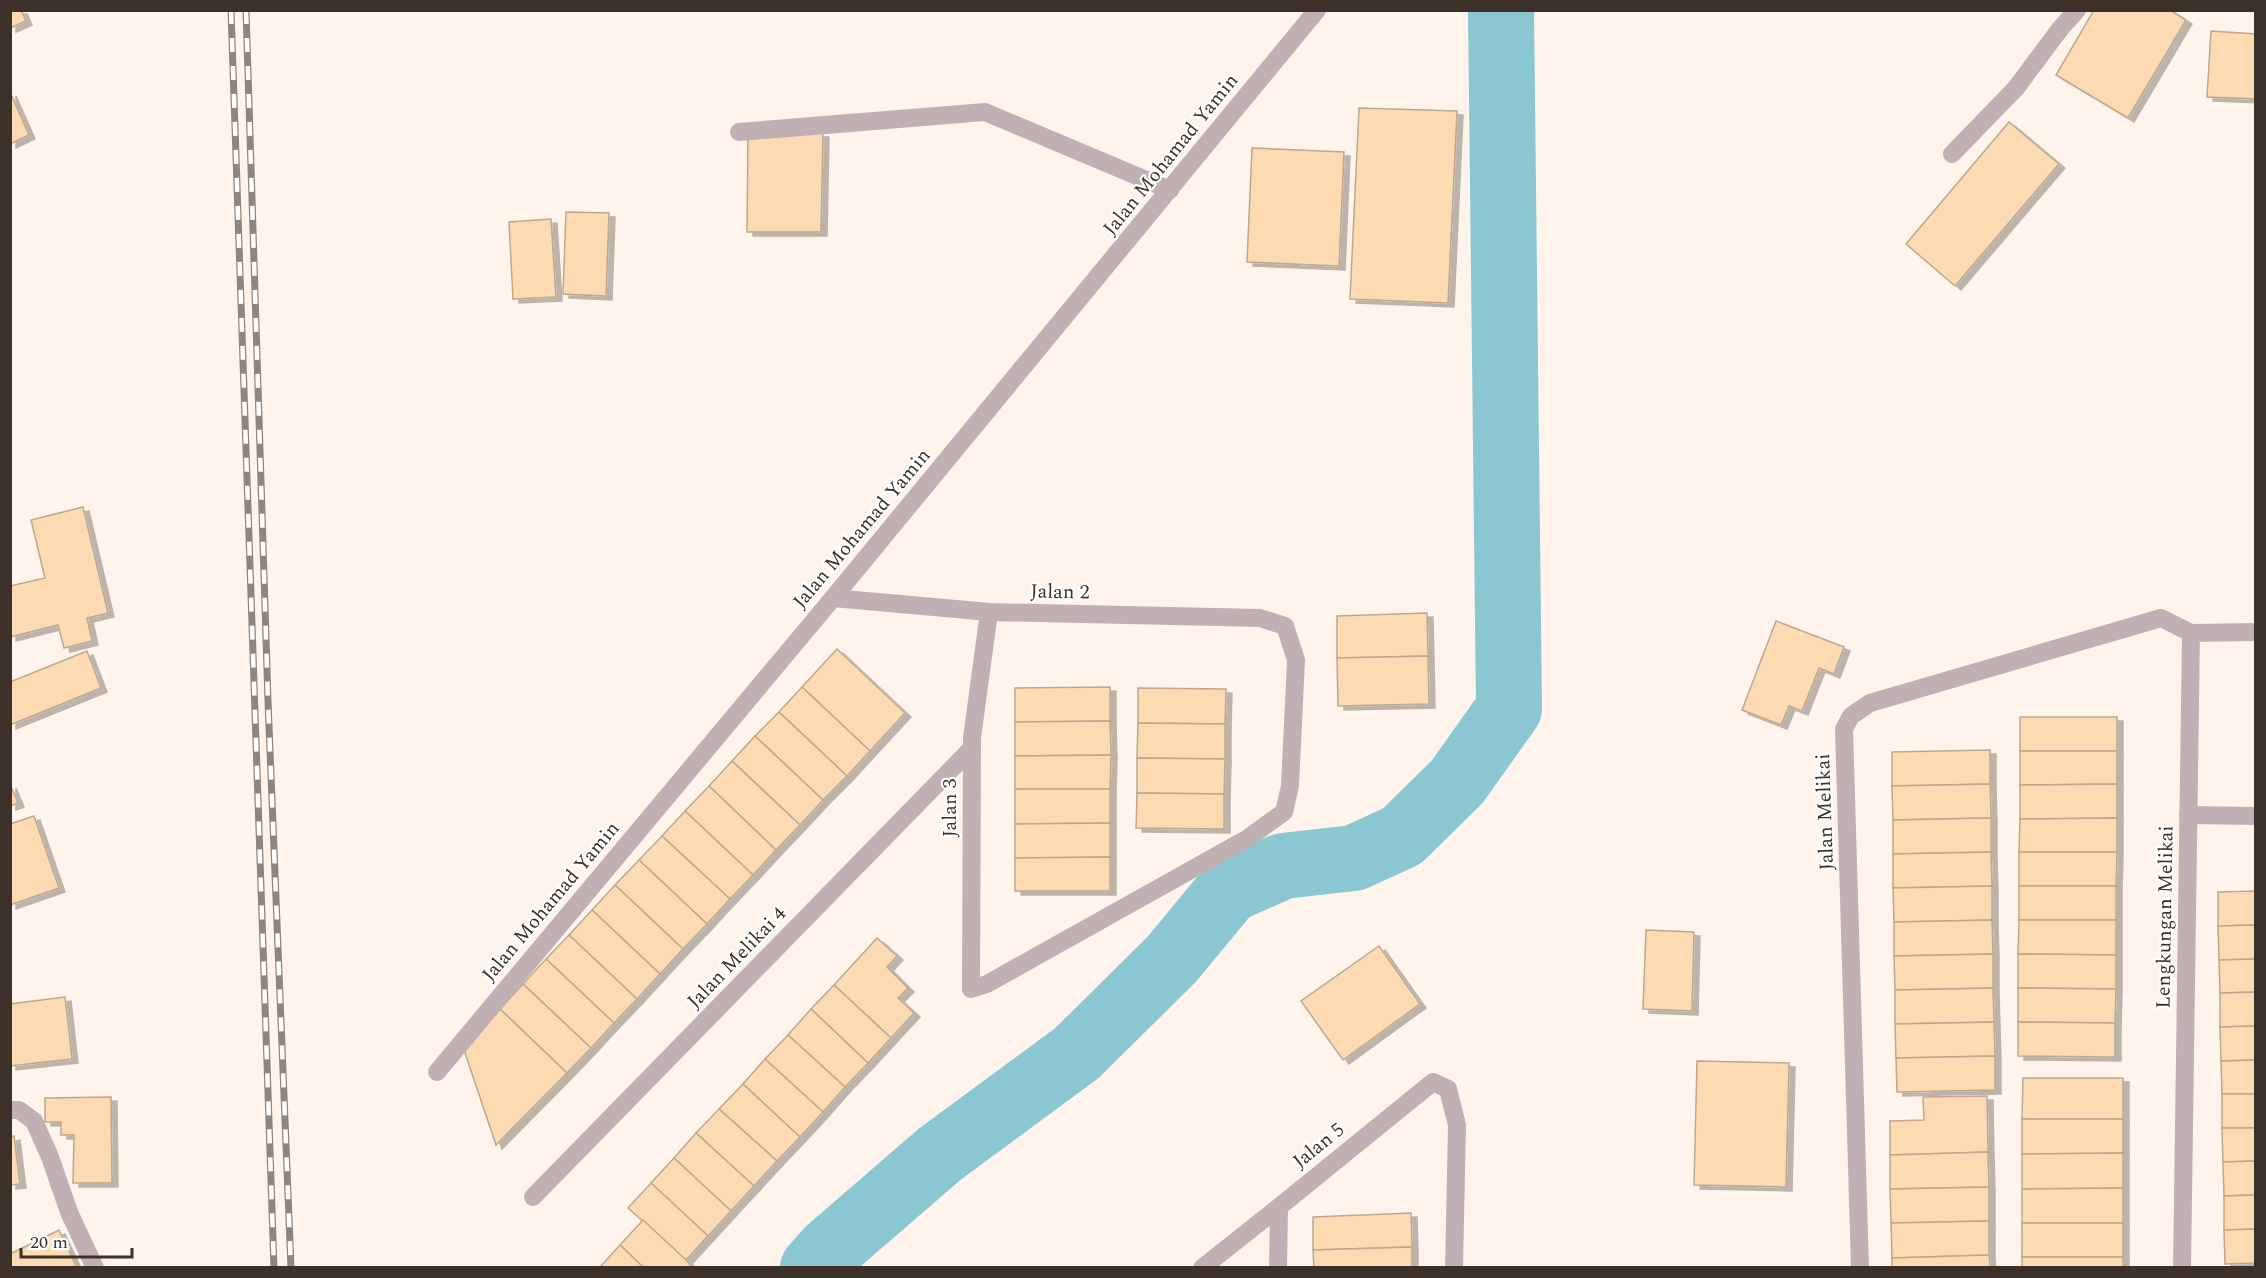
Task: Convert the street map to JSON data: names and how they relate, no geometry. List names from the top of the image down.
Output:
{
  "streets": {
    "street": [
      "Jalan Mohamad Yamin",
      "Jalan 2",
      "Jalan 3",
      "Jalan Melikai",
      "Lengkungan Melikai",
      "Jalan Melikai 4",
      "Jalan 5"
    ]
  },
  "crossings": [
    ["Jalan Mohamad Yamin", "Jalan 2"],
    ["Jalan 2", "Jalan 3"],
    ["Jalan 3", "Jalan Melikai 4"],
    ["Jalan Melikai", "Lengkungan Melikai"]
  ],
  "scale_bar": "20 m"
}
